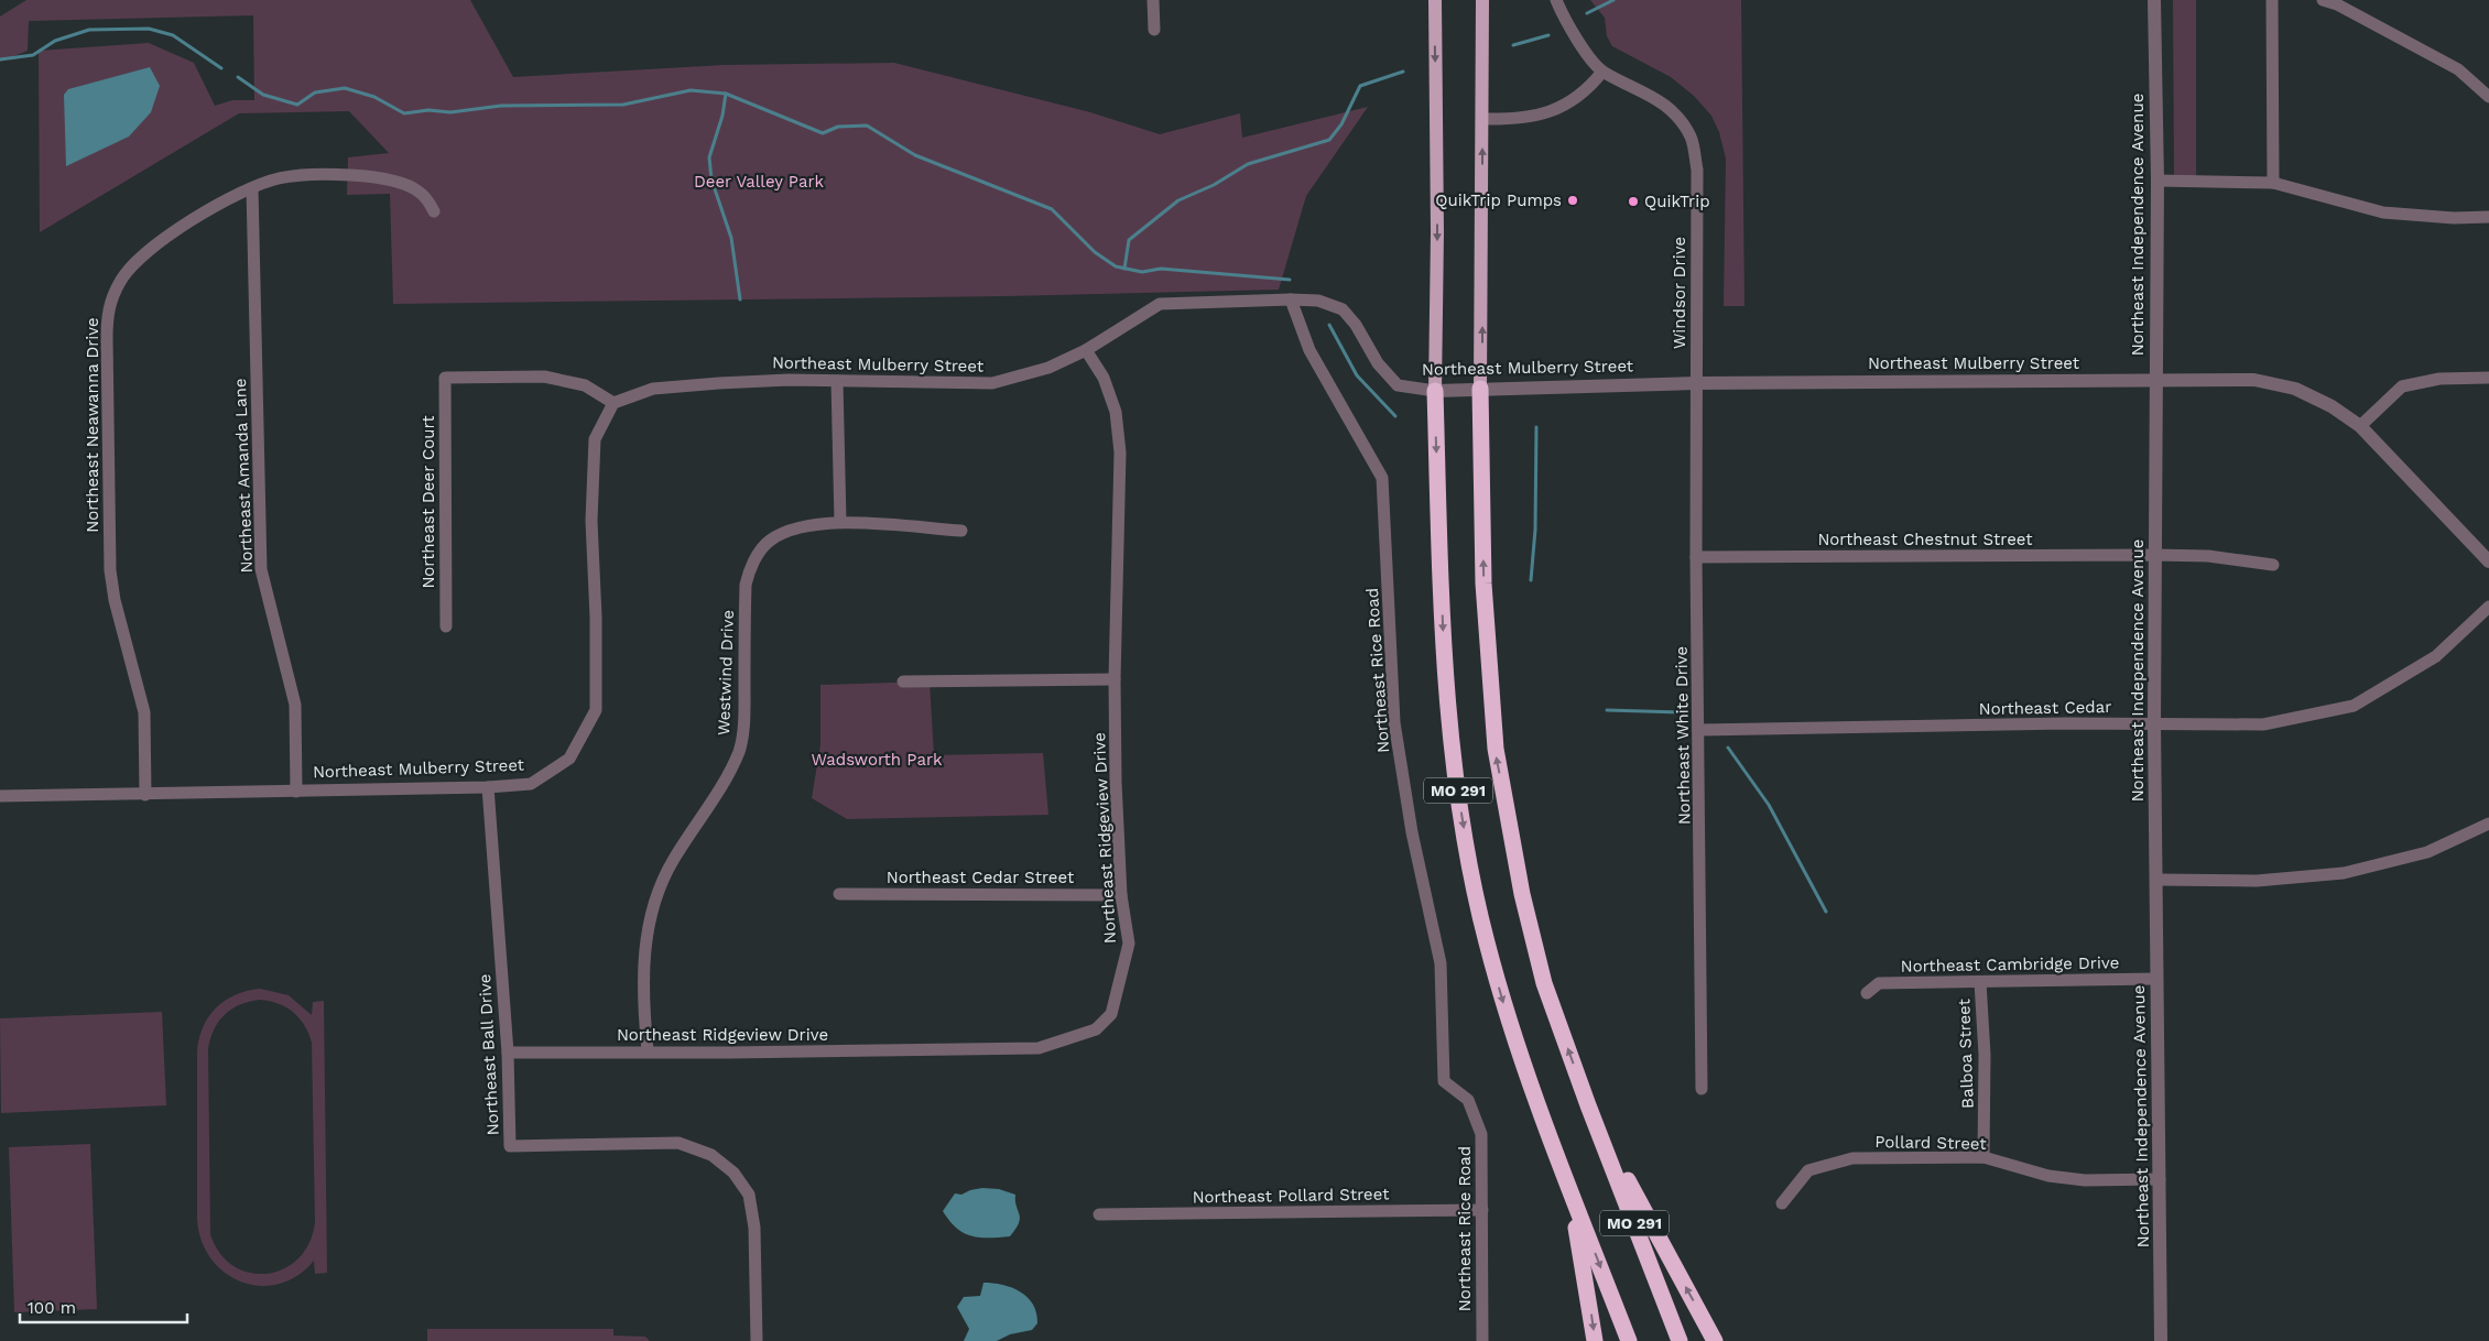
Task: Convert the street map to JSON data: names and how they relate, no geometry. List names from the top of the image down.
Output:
{
  "streets": {
    "highway": ["MO 291"],
    "street": [
      "Northeast Independence Avenue",
      "Windsor Drive",
      "Northeast Mulberry Street",
      "Northeast Neawanna Drive",
      "Northeast Amanda Lane",
      "Northeast Deer Court",
      "Northeast Chestnut Street",
      "Northeast Rice Road",
      "Westwind Drive",
      "Northeast Cedar",
      "Northeast White Drive",
      "Northeast Ridgeview Drive",
      "Northeast Cedar Street",
      "Northeast Cambridge Drive",
      "Balboa Street",
      "Northeast Ball Drive",
      "Pollard Street",
      "Northeast Pollard Street"
    ]
  },
  "crossings": [
    ["Northeast Independence Avenue", "Northeast Mulberry Street"],
    ["Northeast Independence Avenue", "Northeast Chestnut Street"],
    ["Northeast Independence Avenue", "Northeast Cedar"],
    ["Northeast Independence Avenue", "Northeast Cambridge Drive"],
    ["Northeast Independence Avenue", "Pollard Street"],
    ["Windsor Drive", "Northeast Mulberry Street"],
    ["Windsor Drive", "Northeast White Drive"],
    ["Northeast Mulberry Street", "Northeast Neawanna Drive"],
    ["Northeast Mulberry Street", "Northeast Amanda Lane"],
    ["Northeast Mulberry Street", "Northeast Deer Court"],
    ["Northeast Mulberry Street", "Northeast Rice Road"],
    ["Northeast Mulberry Street", "Northeast White Drive"],
    ["Northeast Mulberry Street", "MO 291"],
    ["Northeast Mulberry Street", "Northeast Ridgeview Drive"],
    ["Northeast Mulberry Street", "Northeast Ball Drive"],
    ["Northeast Neawanna Drive", "Northeast Amanda Lane"],
    ["Northeast Chestnut Street", "Northeast White Drive"],
    ["Northeast Rice Road", "Northeast Pollard Street"],
    ["Westwind Drive", "Northeast Ridgeview Drive"],
    ["Northeast Cedar", "Northeast White Drive"],
    ["Northeast Ridgeview Drive", "Northeast Cedar Street"],
    ["Northeast Ridgeview Drive", "Northeast Ball Drive"],
    ["Northeast Cambridge Drive", "Balboa Street"],
    ["Balboa Street", "Pollard Street"]
  ],
  "parks": ["Deer Valley Park", "Wadsworth Park"],
  "places": ["QuikTrip Pumps", "QuikTrip"],
  "scale_bar": "100 m"
}
